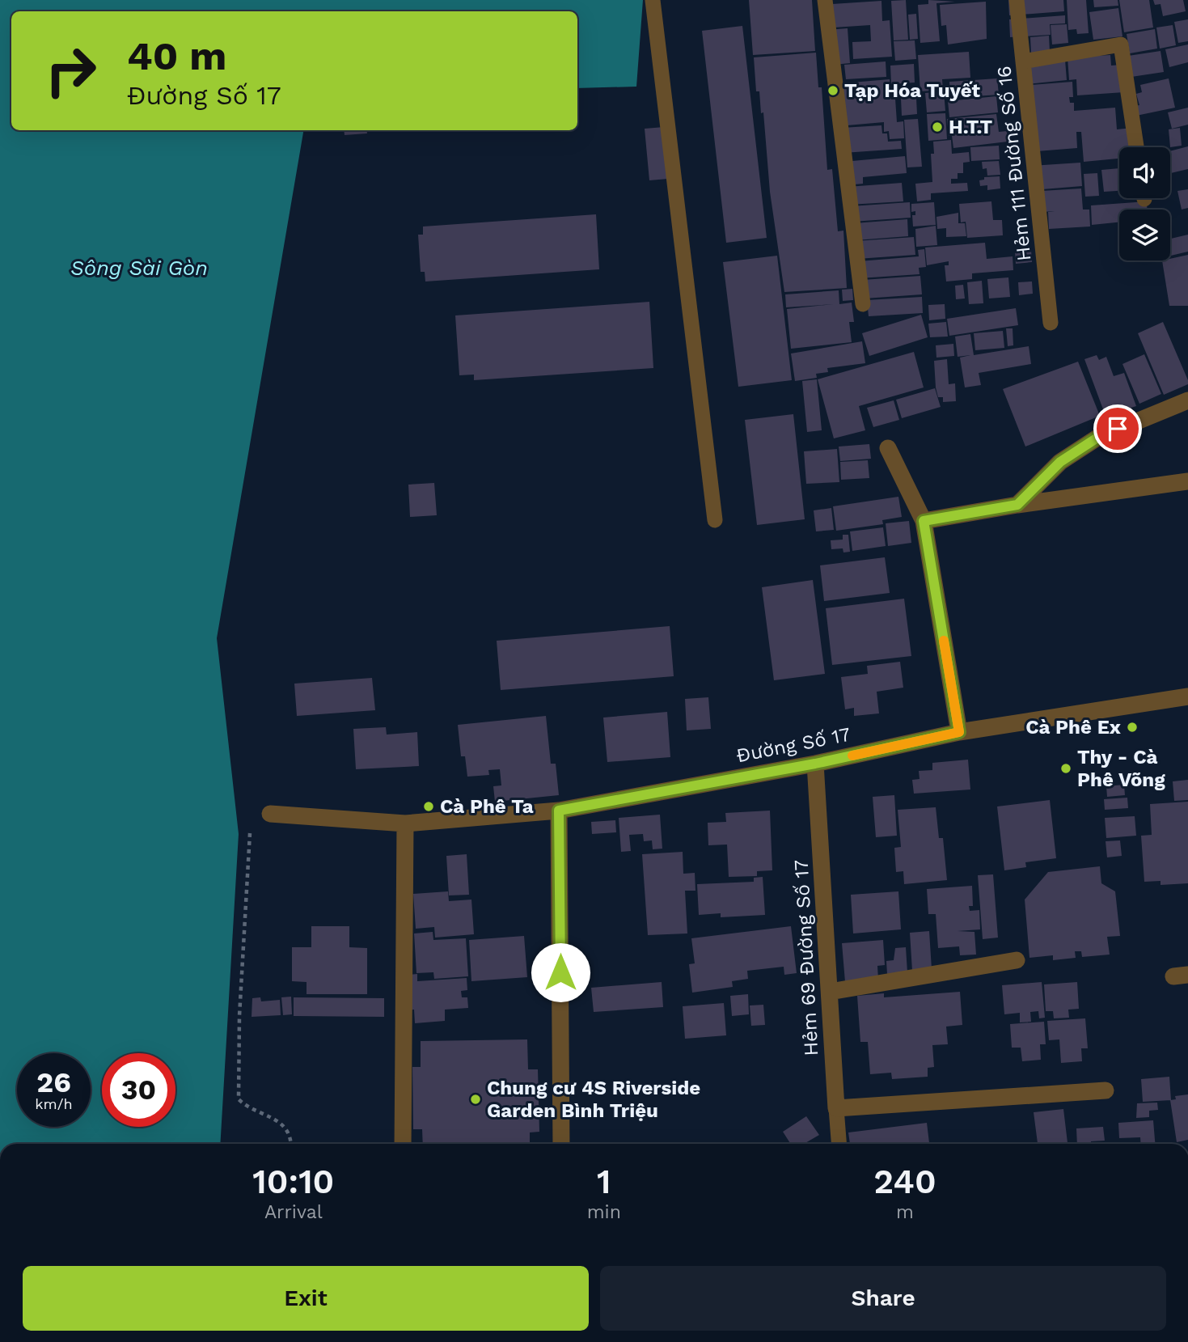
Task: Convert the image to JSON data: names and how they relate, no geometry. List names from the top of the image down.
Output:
{
  "streets": {
    "street": ["Đường Số 17", "Hẻm 69 Đường Số 17"],
    "lane": ["Hẻm 111 Đường Số 16"]
  },
  "crossings": [
    ["Đường Số 17", "Hẻm 69 Đường Số 17"]
  ],
  "water": ["Sông Sài Gòn"],
  "places": [
    "Tạp Hóa Tuyết",
    "H.T.T",
    "Cà Phê Ex",
    "Thy - Cà Phê Võng",
    "Cà Phê Ta",
    "Chung cư 4S Riverside Garden Bình Triệu"
  ],
  "page": {
    "turn": ["40 m", "Đường Số 17"],
    "speed": "26 km/h",
    "limit": "30",
    "eta": [
      "10:10",
      "Arrival",
      "1",
      "min",
      "240",
      "m"
    ],
    "buttons": ["Exit", "Share"]
  }
}
